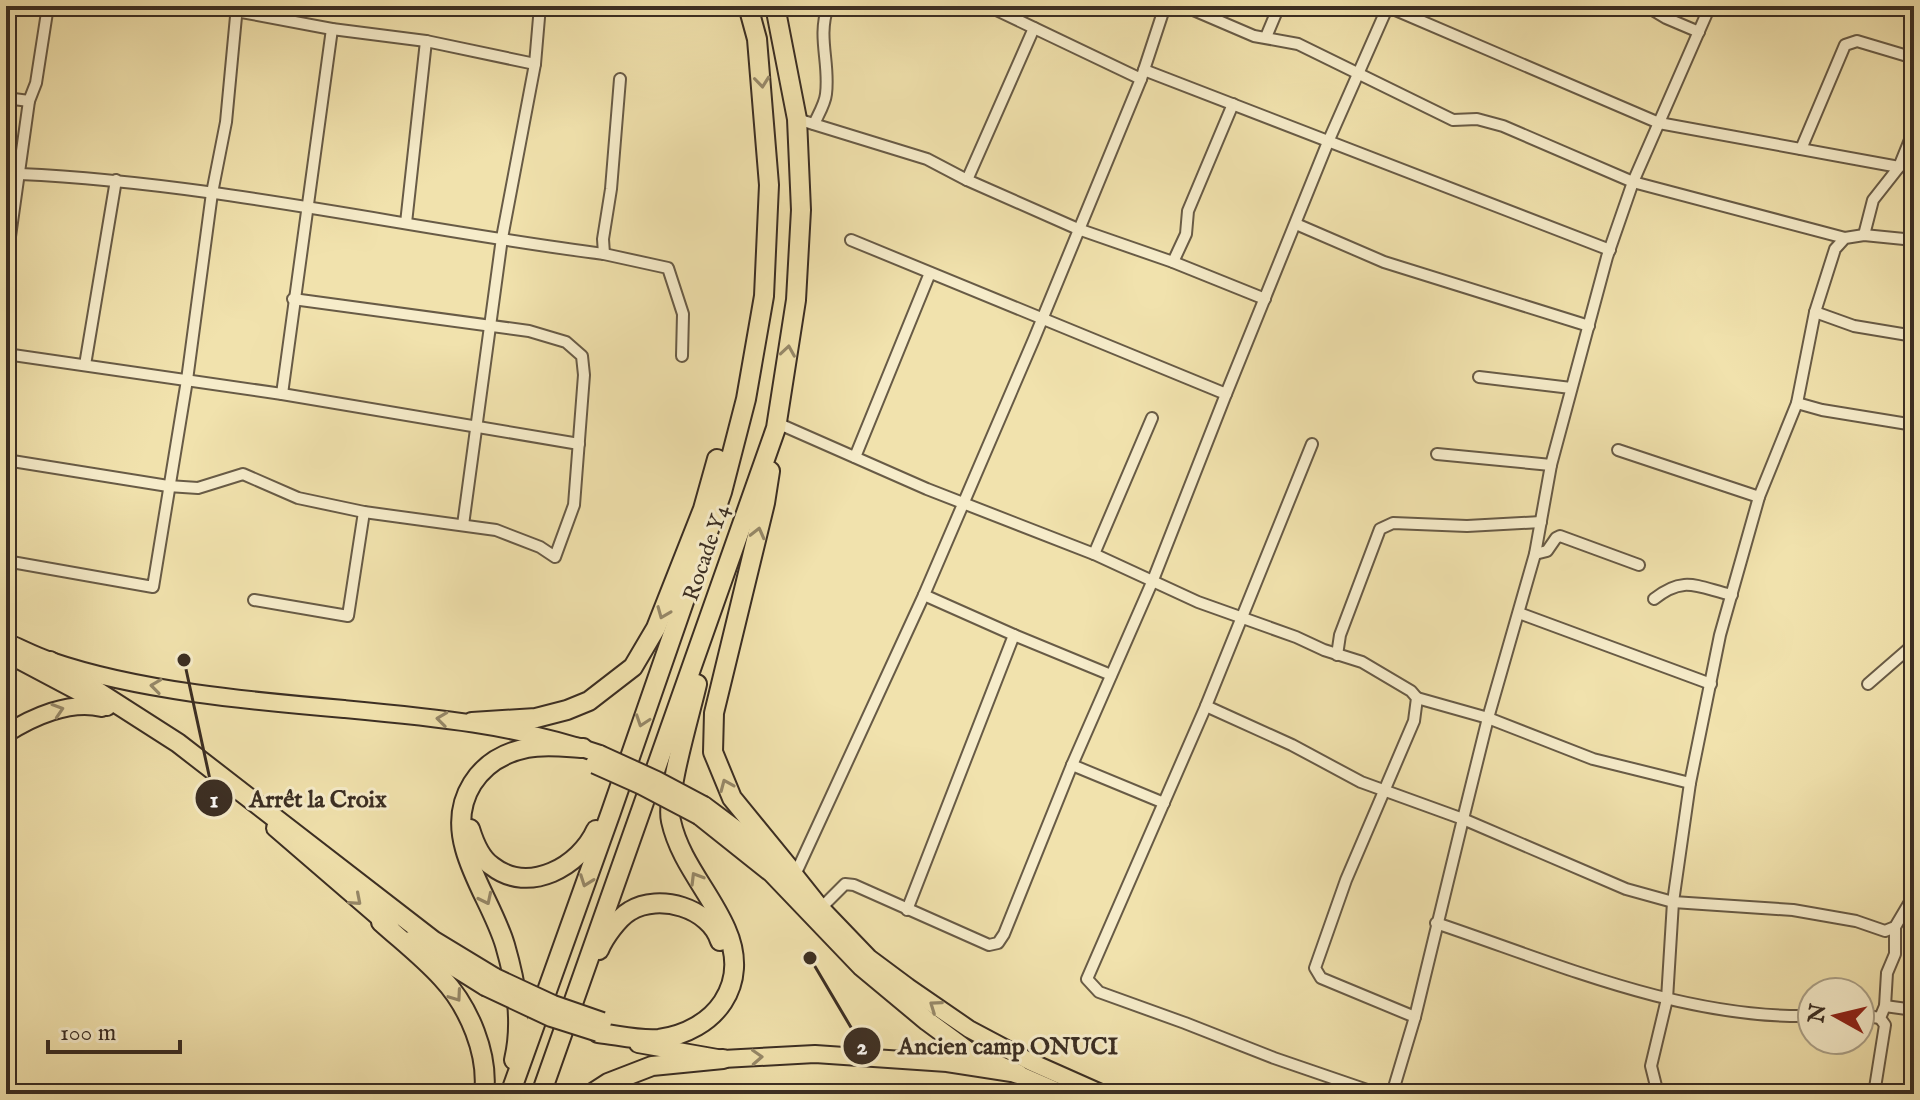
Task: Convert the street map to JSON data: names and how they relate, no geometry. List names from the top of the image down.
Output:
{
  "streets": {
    "highway": ["Rocade Y4"]
  },
  "places": ["Arrêt la Croix", "Ancien camp ONUCI"],
  "scale_bar": "100 m",
  "north": "left"
}
